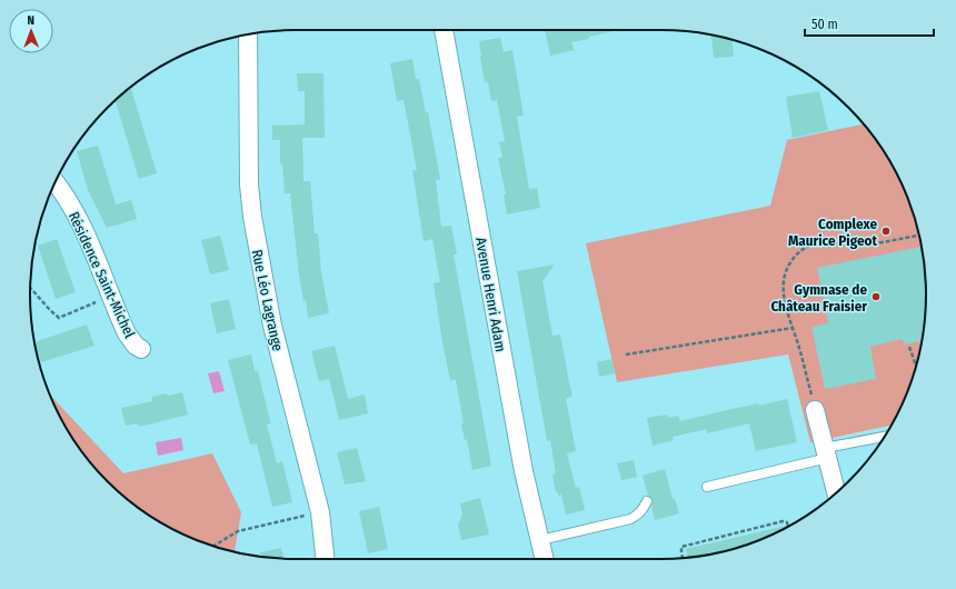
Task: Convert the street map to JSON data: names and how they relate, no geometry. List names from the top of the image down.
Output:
{
  "streets": {
    "street": ["Résidence Saint-Michel", "Avenue Henri Adam", "Rue Léo Lagrange"]
  },
  "places": ["Complexe Maurice Pigeot", "Gymnase de Château Fraisier"],
  "scale_bar": "50 m",
  "north": "top"
}
